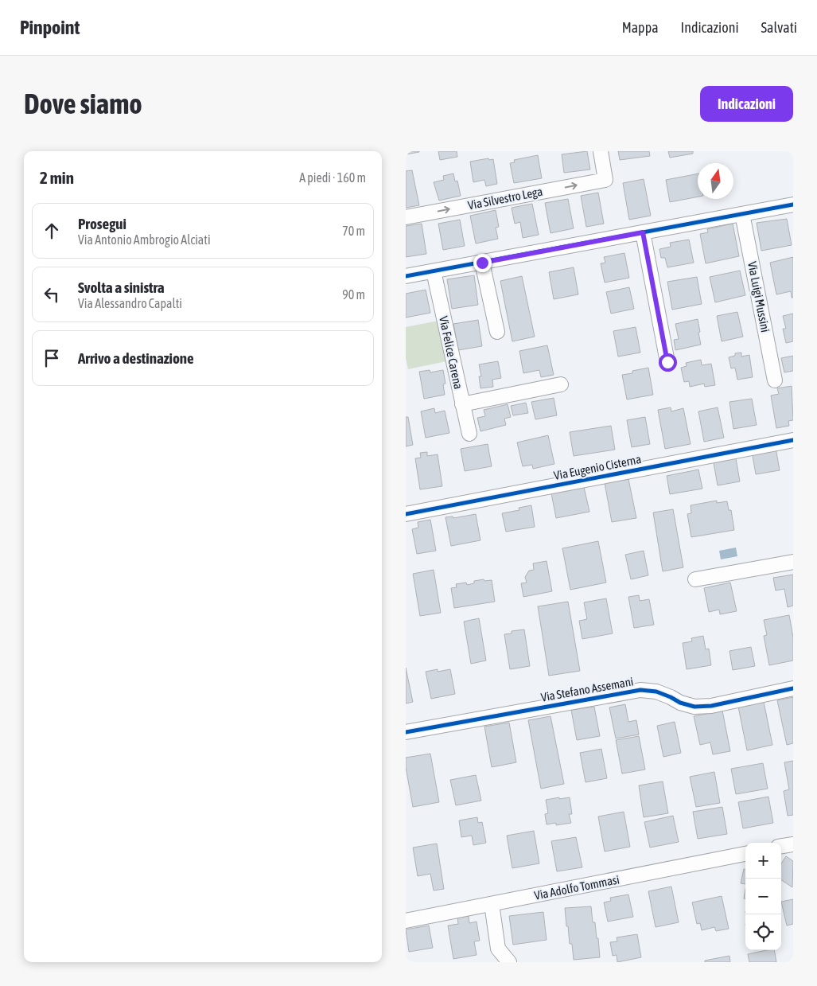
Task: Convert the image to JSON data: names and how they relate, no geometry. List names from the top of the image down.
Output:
{
  "streets": {
    "street": [
      "Via Silvestro Lega",
      "Via Luigi Mussini",
      "Via Felice Carena",
      "Via Eugenio Cisterna",
      "Via Stefano Assemani",
      "Via Adolfo Tommasi"
    ]
  },
  "north": "top",
  "page": {
    "header": "Pinpoint",
    "nav": ["Mappa", "Indicazioni", "Salvati"],
    "buttons": "Indicazioni",
    "title": "Dove siamo",
    "heading": ["2 min", "A piedi · 160 m"],
    "list": [
      ["Prosegui", "Via Antonio Ambrogio Alciati", "70 m"],
      ["Svolta a sinistra", "Via Alessandro Capalti", "90 m"],
      "Arrivo a destinazione"
    ],
    "map_buttons": ["+", "−"]
  }
}
